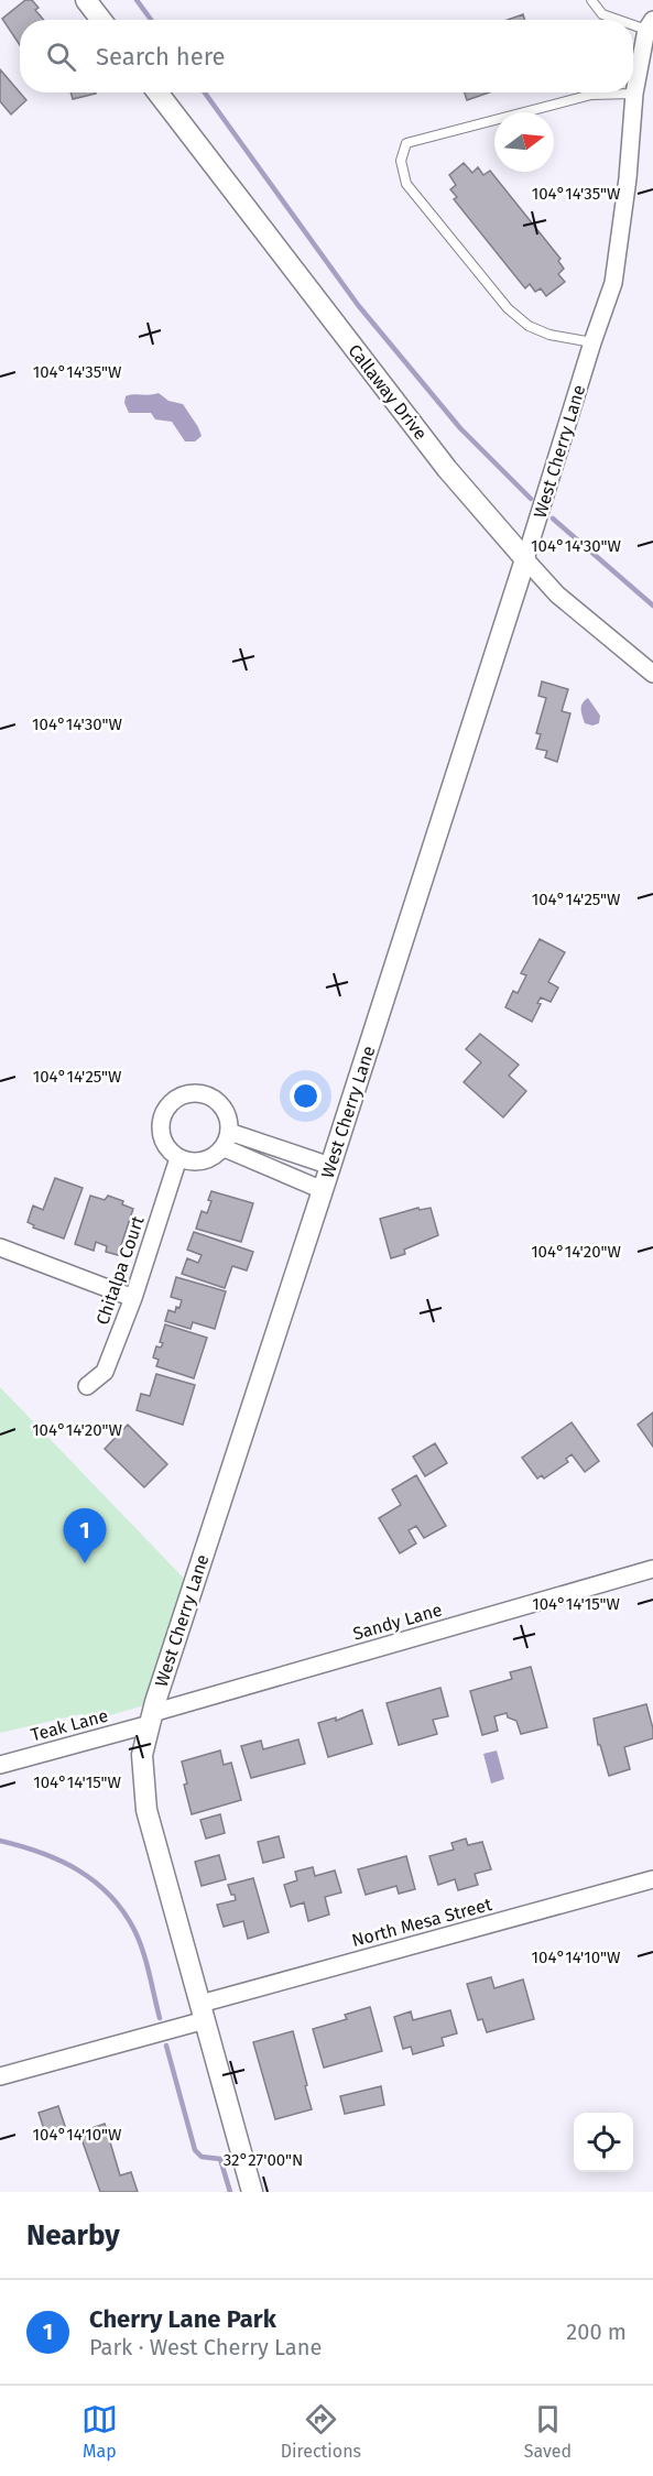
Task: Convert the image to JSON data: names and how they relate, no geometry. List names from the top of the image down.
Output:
{
  "streets": {
    "street": [
      "Callaway Drive",
      "West Cherry Lane",
      "Chitalpa Court",
      "Sandy Lane",
      "Teak Lane",
      "North Mesa Street"
    ]
  },
  "crossings": [
    ["Callaway Drive", "West Cherry Lane"],
    ["West Cherry Lane", "Sandy Lane"],
    ["West Cherry Lane", "Teak Lane"],
    ["West Cherry Lane", "North Mesa Street"],
    ["Sandy Lane", "Teak Lane"]
  ],
  "north": "right",
  "page": {
    "search": "Search here",
    "pins": "1",
    "heading": "Nearby",
    "list": [
      {
        "mark": "1",
        "name": "Cherry Lane Park",
        "note": "Park · West Cherry Lane",
        "value": "200 m"
      }
    ],
    "nav": ["Map", "Directions", "Saved"]
  },
  "coordinates": [
    "104°14'35\"W",
    "104°14'30\"W",
    "104°14'25\"W",
    "104°14'20\"W",
    "104°14'15\"W",
    "104°14'10\"W",
    "32°27'00\"N"
  ]
}
